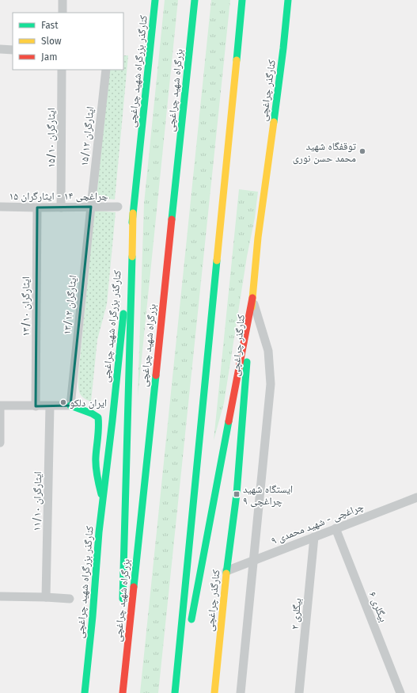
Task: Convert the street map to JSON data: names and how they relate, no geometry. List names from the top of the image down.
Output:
{
  "streets": {
    "main road": ["کنارگذر بزرگراه شهید چراغچی", "بزرگراه شهید چراغچی", "کنارگذر چراغچی"],
    "street": [
      "ایثارگران ۱۵/۱۲",
      "ایثارگران ۱۵/۱۰",
      "چراغچی ۱۴ - ایثارگران ۱۵",
      "ایثارگران ۱۳/۱۲",
      "ایثارگران ۱۳/۱۰",
      "ایثارگران ۱۱/۱۰",
      "۹ چراغچی - شهید محمدی",
      "بیگلری ۶",
      "بیگلری ۲"
    ]
  },
  "crossings": [
    ["کنارگذر چراغچی", "۹ چراغچی - شهید محمدی"],
    ["ایثارگران ۱۵/۱۲", "چراغچی ۱۴ - ایثارگران ۱۵"],
    ["ایثارگران ۱۵/۱۲", "ایثارگران ۱۳/۱۲"],
    ["ایثارگران ۱۵/۱۰", "چراغچی ۱۴ - ایثارگران ۱۵"],
    ["چراغچی ۱۴ - ایثارگران ۱۵", "ایثارگران ۱۳/۱۲"],
    ["چراغچی ۱۴ - ایثارگران ۱۵", "ایثارگران ۱۳/۱۰"],
    ["۹ چراغچی - شهید محمدی", "بیگلری ۶"],
    ["۹ چراغچی - شهید محمدی", "بیگلری ۲"]
  ],
  "places": {
    "other": ["توقفگاه شهید محمد حسن نوری", "ایران دلکو"],
    "transit": ["ایستگاه شهید چراغچی ۹"]
  },
  "legend": ["Fast", "Slow", "Jam"]
}
